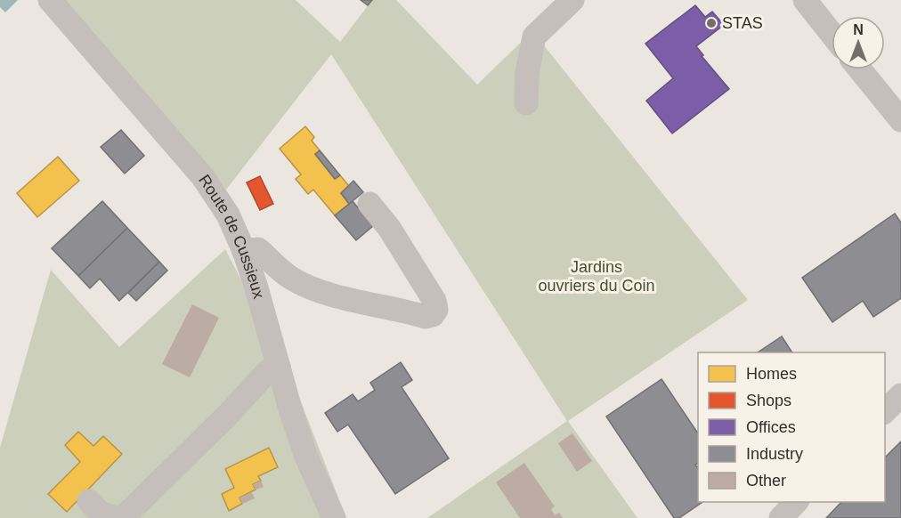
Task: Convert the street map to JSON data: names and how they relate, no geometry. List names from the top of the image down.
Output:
{
  "streets": {
    "street": ["Route de Cussieux"]
  },
  "parks": ["Jardins ouvriers du Coin"],
  "places": ["STAS"],
  "legend": [
    "Homes",
    "Shops",
    "Offices",
    "Industry",
    "Other"
  ],
  "north": "top"
}
